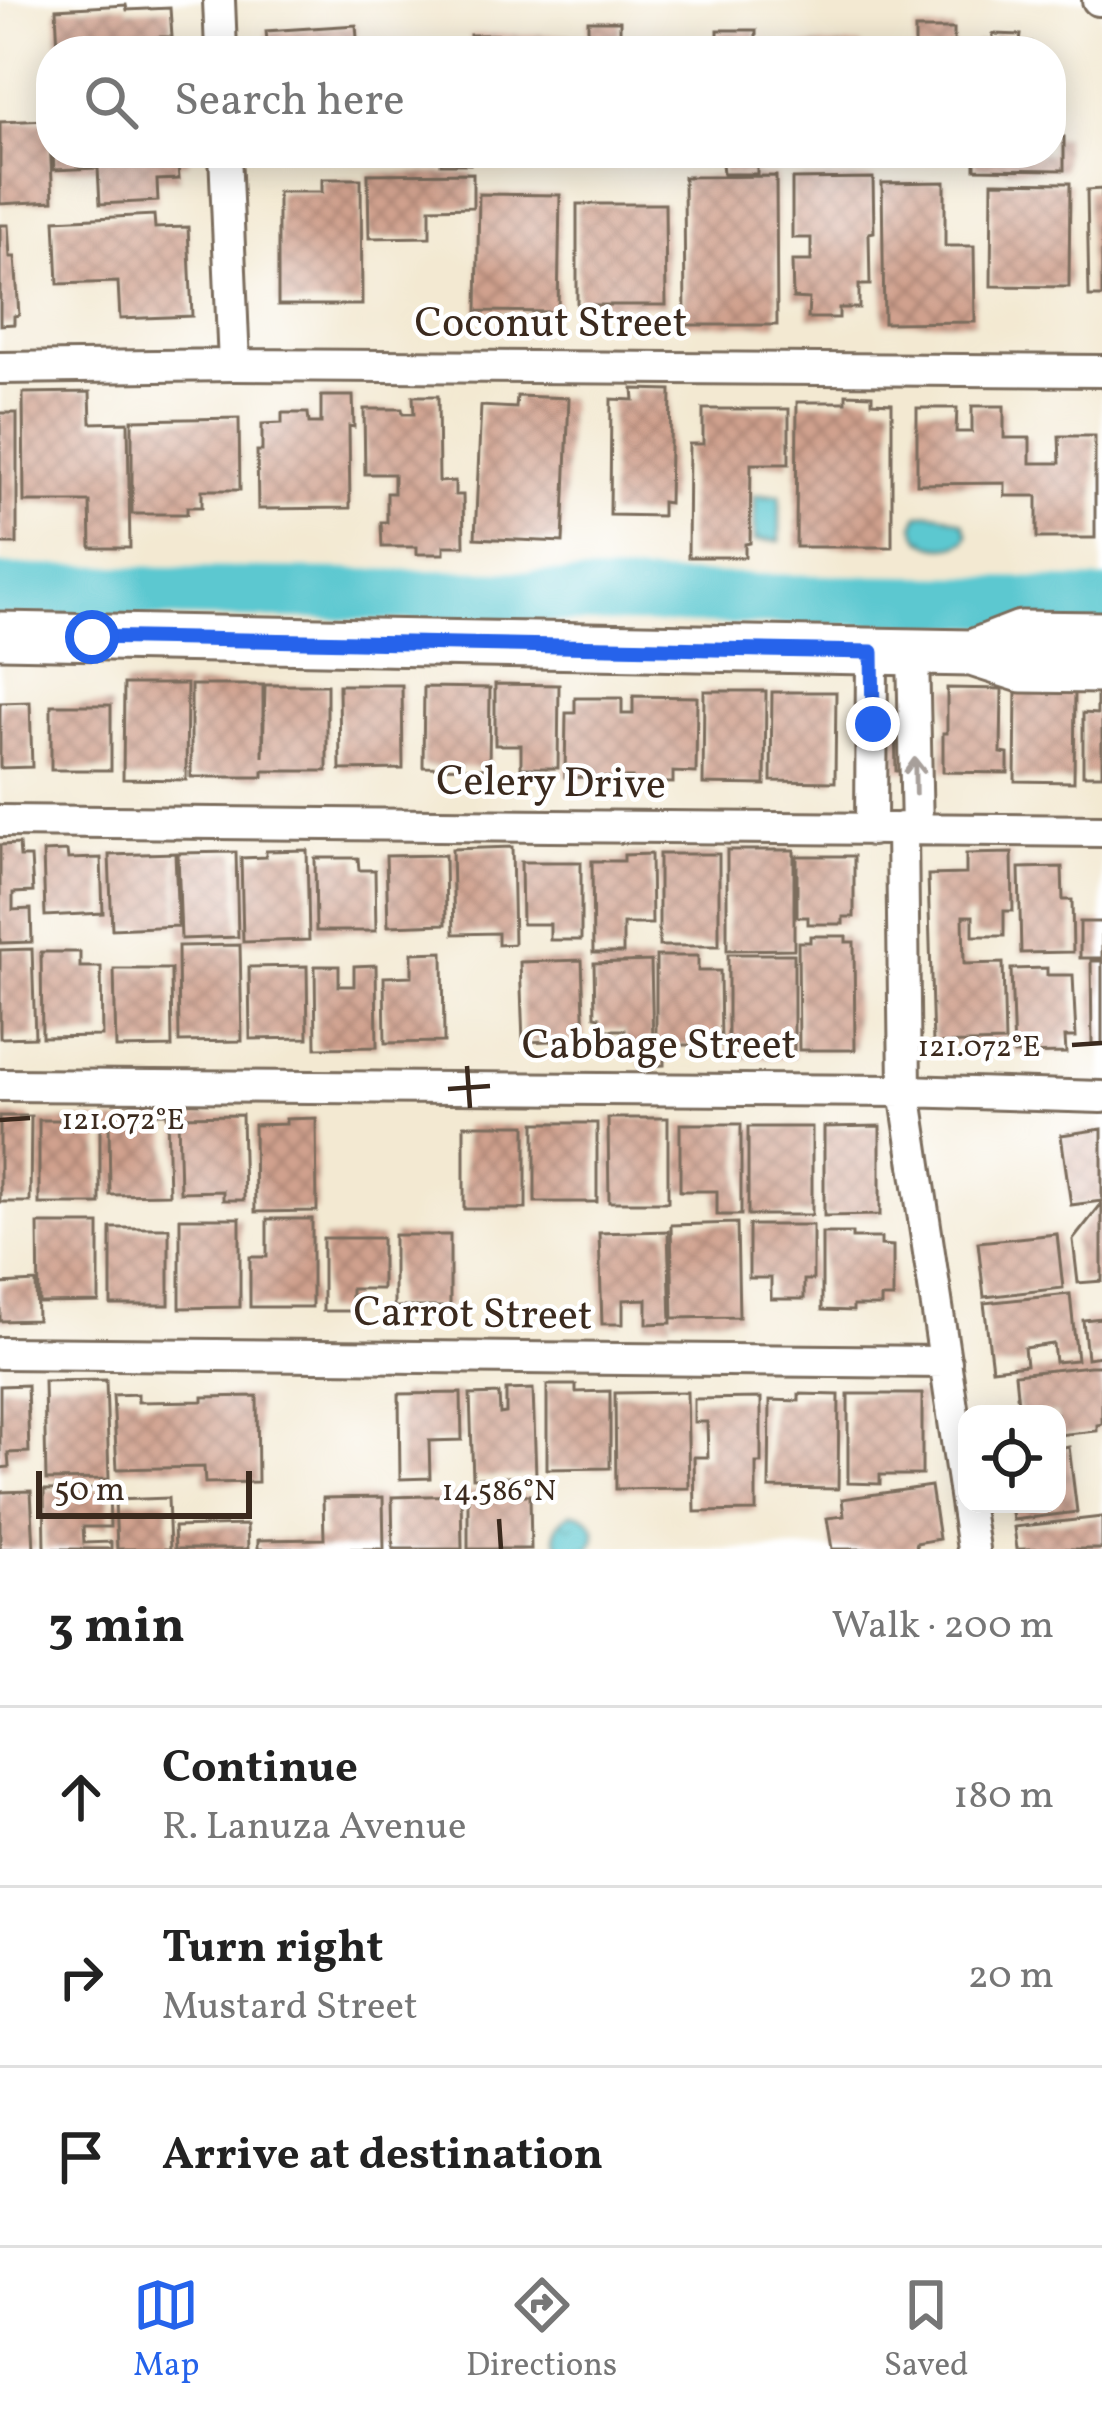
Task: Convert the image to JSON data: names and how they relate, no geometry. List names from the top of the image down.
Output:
{
  "streets": {
    "street": [
      "Coconut Street",
      "Celery Drive",
      "Cabbage Street",
      "Carrot Street"
    ]
  },
  "scale_bar": "50 m",
  "page": {
    "search": "Search here",
    "scale": "50 m",
    "heading": ["3 min", "Walk · 200 m"],
    "list": [
      ["Continue", "R. Lanuza Avenue", "180 m"],
      ["Turn right", "Mustard Street", "20 m"],
      "Arrive at destination"
    ],
    "nav": ["Map", "Directions", "Saved"]
  },
  "coordinates": ["121.072°E", "14.586°N"]
}
